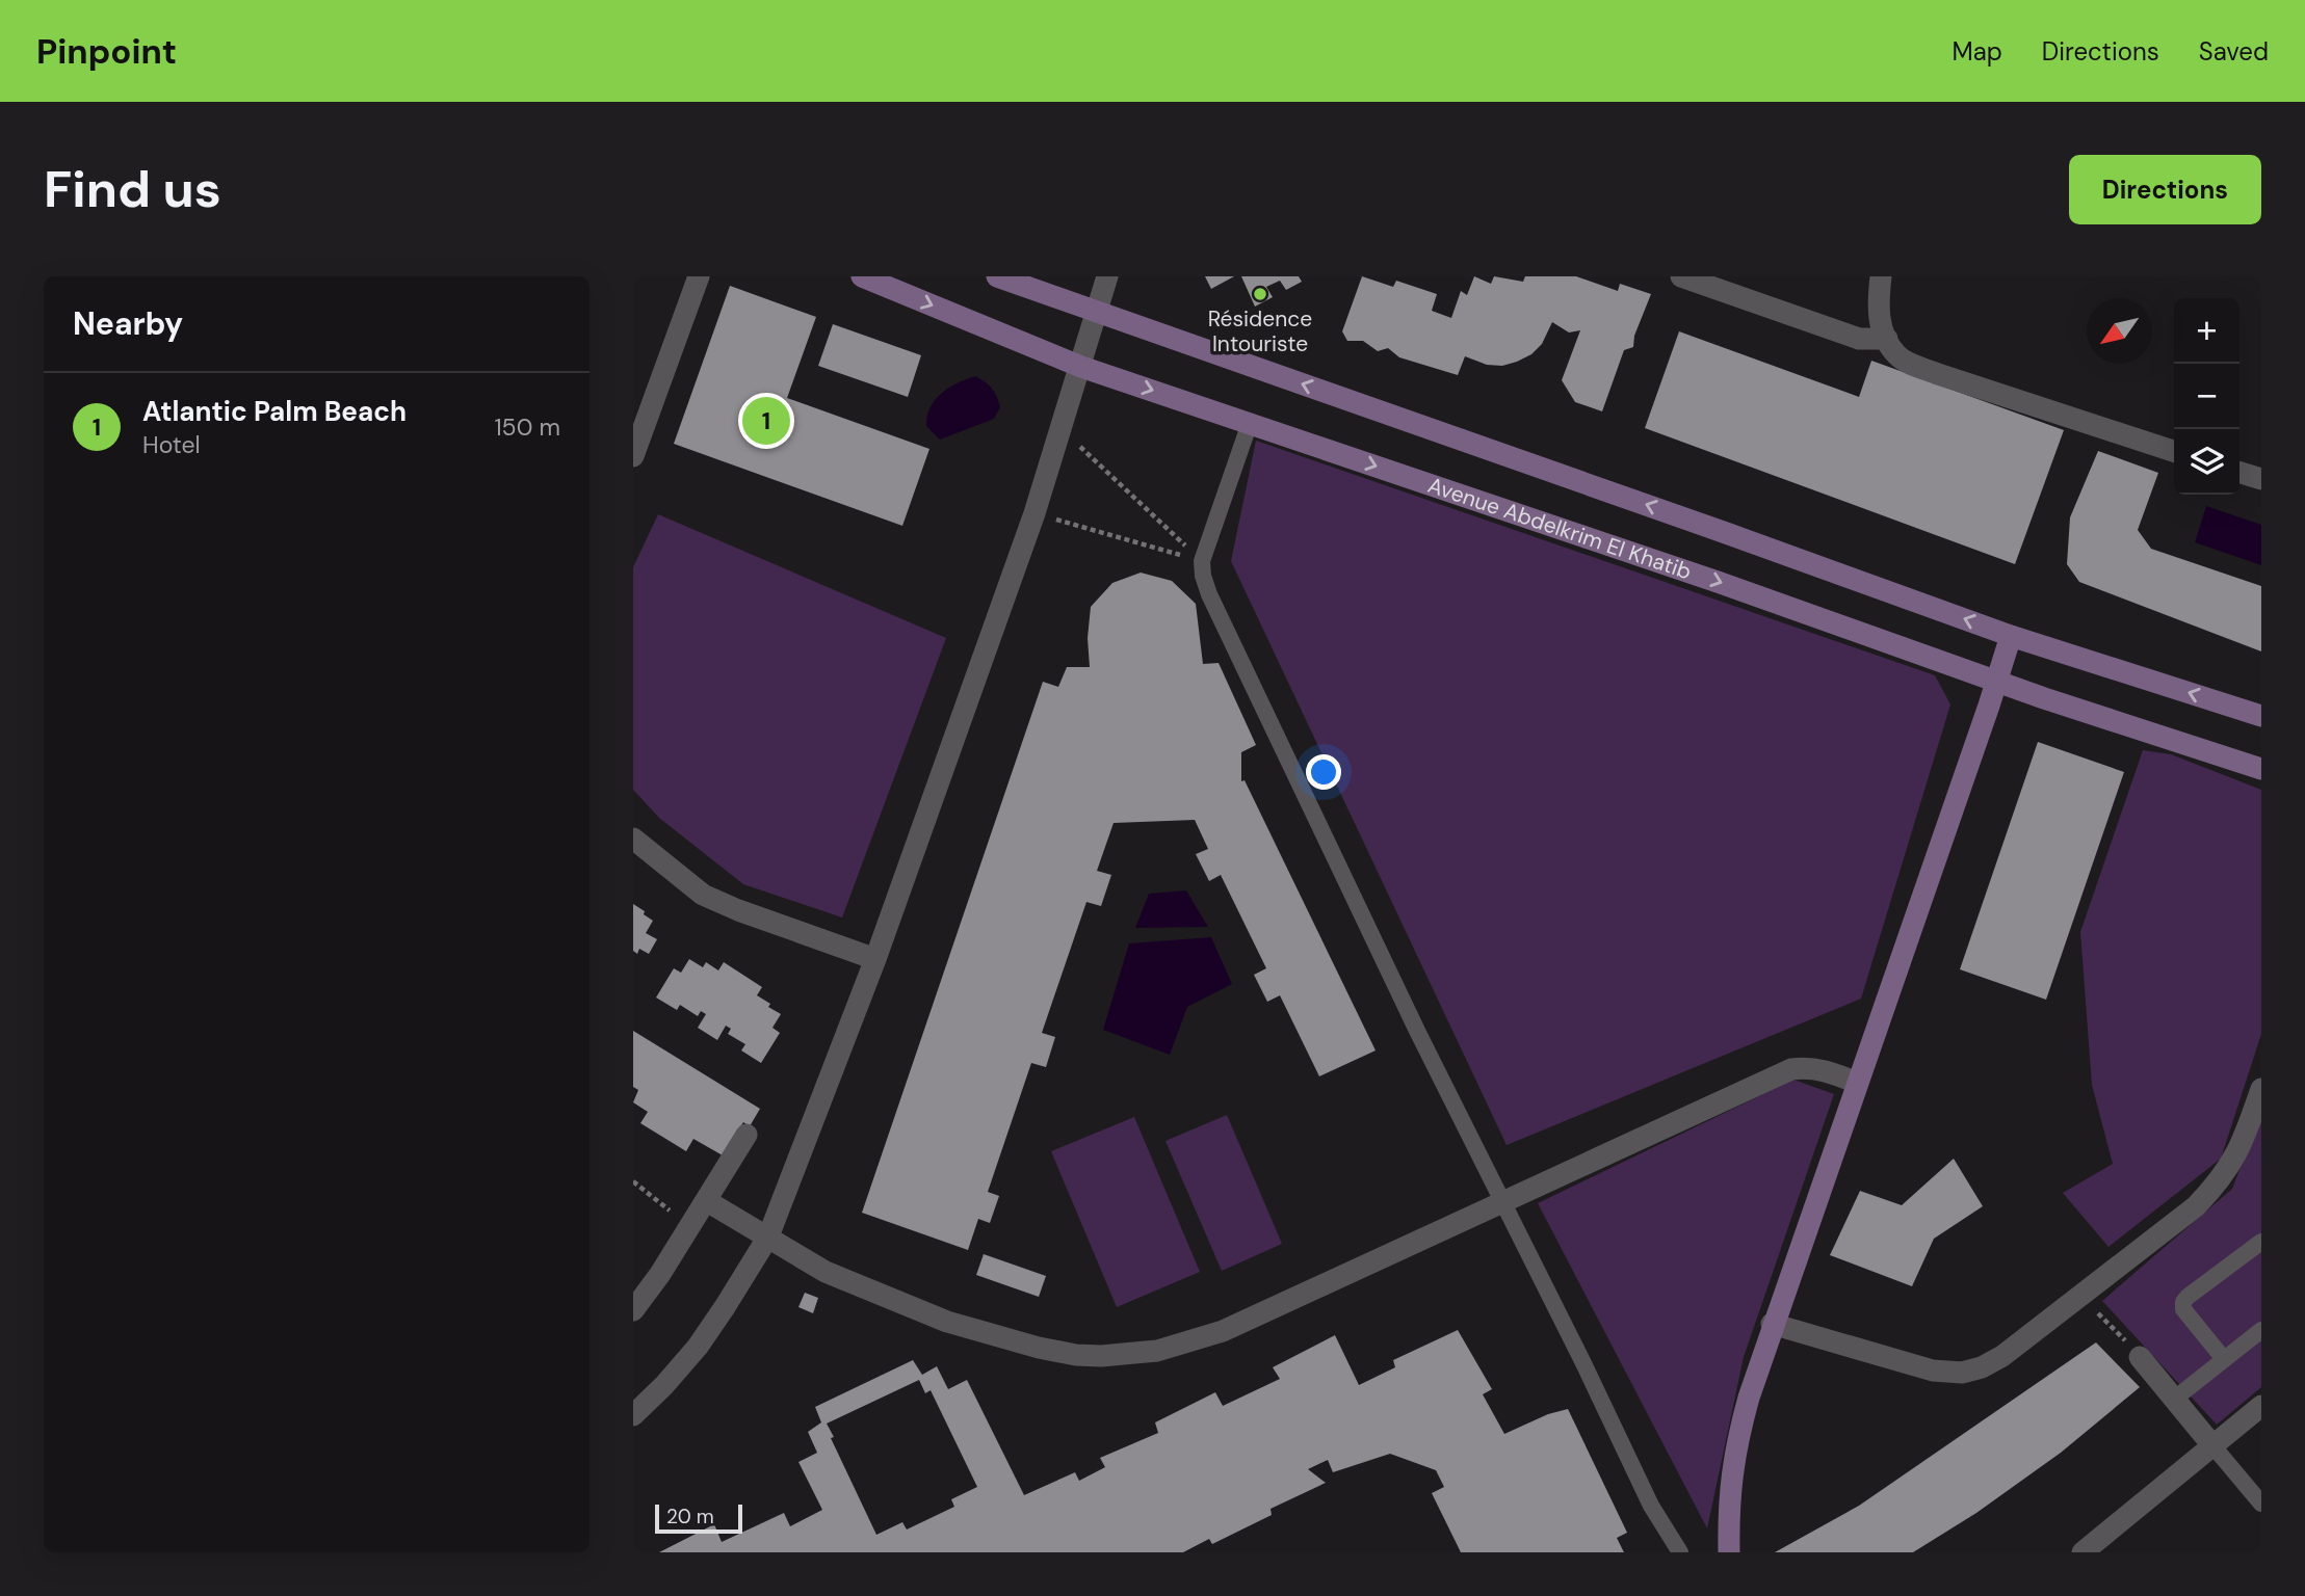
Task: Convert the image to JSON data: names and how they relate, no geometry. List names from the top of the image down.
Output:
{
  "streets": {
    "street": ["Avenue Abdelkrim El Khatib"]
  },
  "places": ["Résidence Intouriste"],
  "scale_bar": "20 m",
  "north": "bottom left",
  "page": {
    "header": "Pinpoint",
    "nav": ["Map", "Directions", "Saved"],
    "buttons": "Directions",
    "title": "Find us",
    "heading": "Nearby",
    "map_buttons": ["+", "−"],
    "list": [
      {
        "mark": "1",
        "name": "Atlantic Palm Beach",
        "note": "Hotel",
        "value": "150 m"
      }
    ],
    "pins": "1",
    "scale": "20 m"
  }
}
